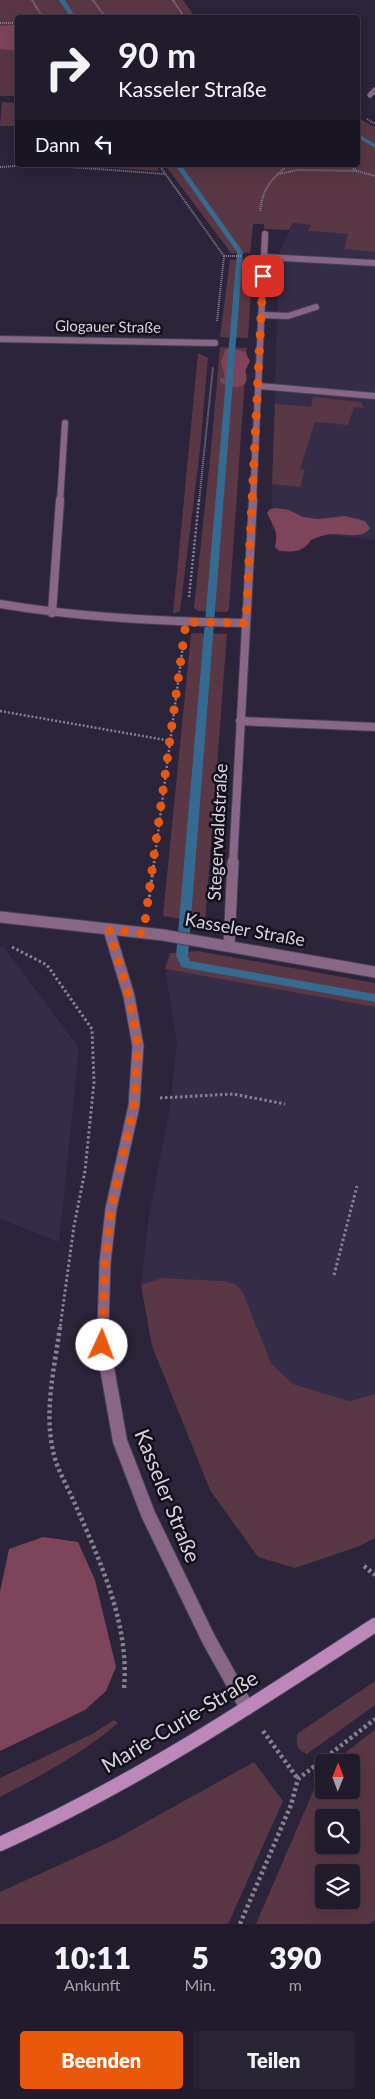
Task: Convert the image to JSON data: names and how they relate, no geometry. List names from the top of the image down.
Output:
{
  "streets": {
    "street": [
      "Glogauer Straße",
      "Stegerwaldstraße",
      "Kasseler Straße",
      "Marie-Curie-Straße"
    ]
  },
  "crossings": [
    ["Stegerwaldstraße", "Kasseler Straße"],
    ["Kasseler Straße", "Marie-Curie-Straße"]
  ],
  "north": "top",
  "page": {
    "turn": ["90 m", "Kasseler Straße"],
    "then": "Dann",
    "eta": [
      "10:11",
      "Ankunft",
      "5",
      "Min.",
      "390",
      "m"
    ],
    "buttons": ["Beenden", "Teilen"]
  }
}
